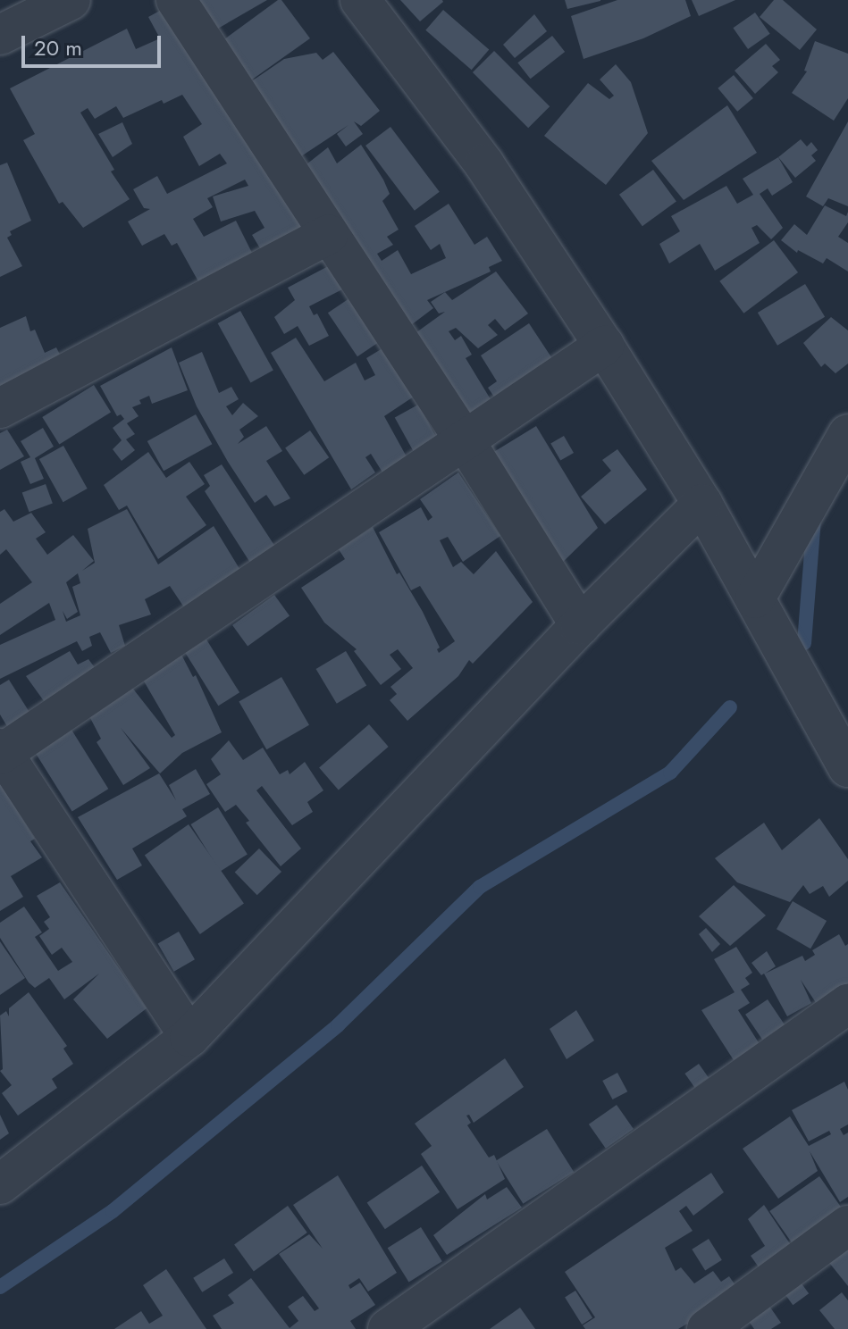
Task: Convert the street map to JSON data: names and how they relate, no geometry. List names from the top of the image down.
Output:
{
  "scale_bar": "20 m"
}
